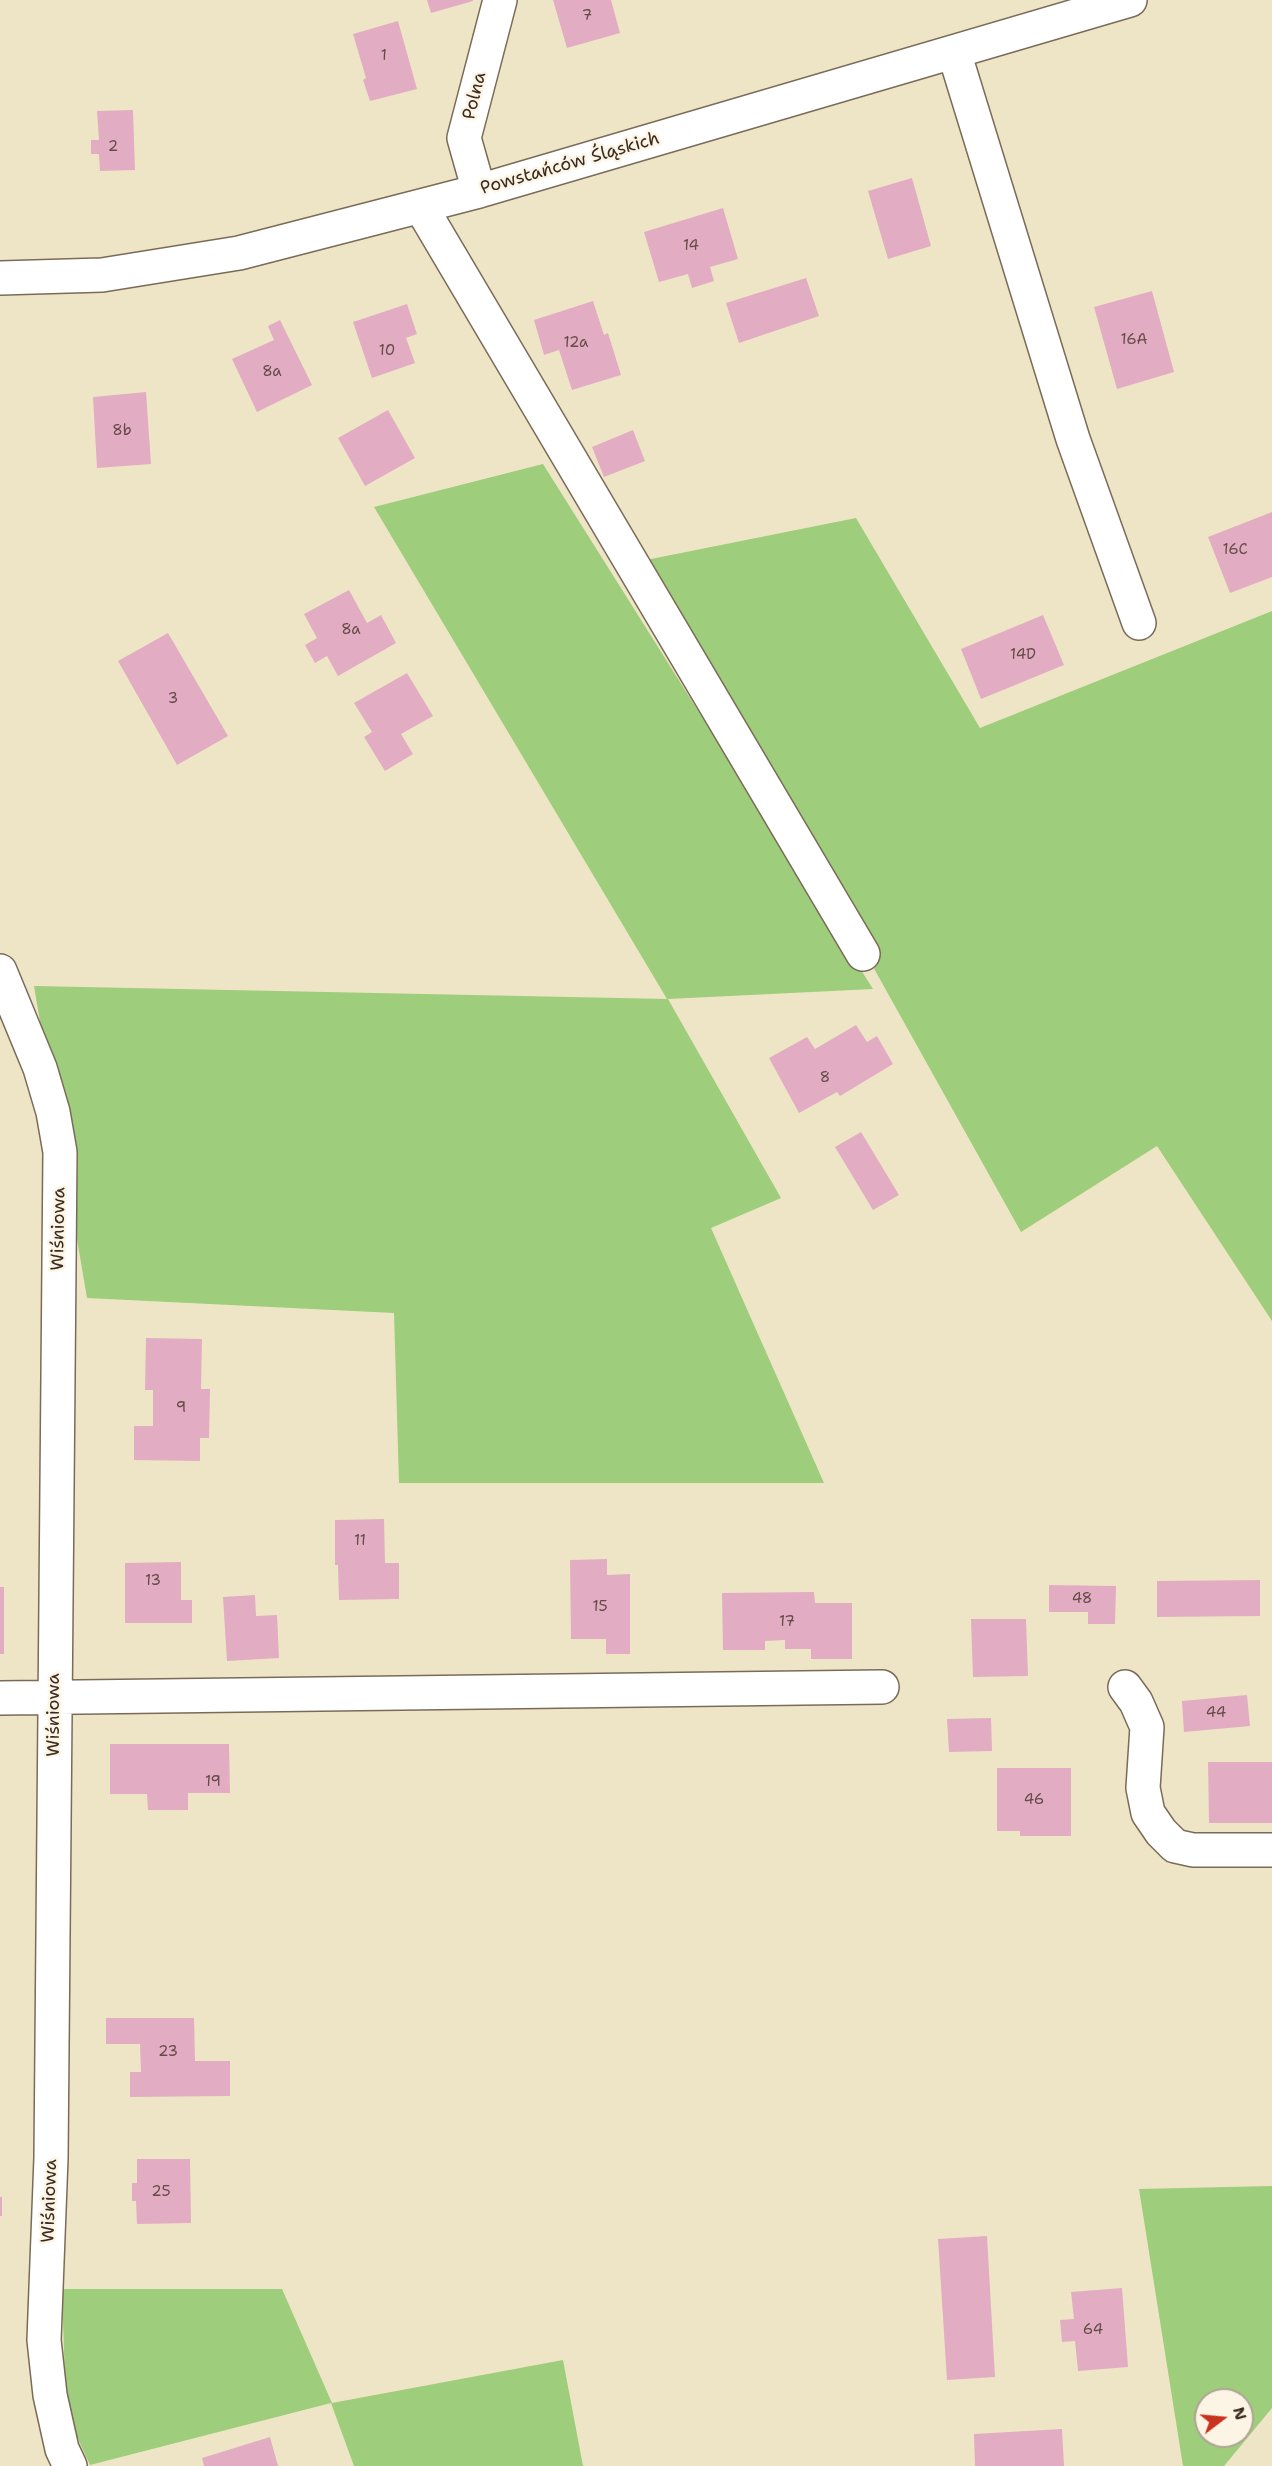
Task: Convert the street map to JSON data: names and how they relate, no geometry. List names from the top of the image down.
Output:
{
  "streets": {
    "street": ["Polna", "Powstańców Śląskich", "Wiśniowa"]
  },
  "crossings": [
    ["Polna", "Powstańców Śląskich"]
  ],
  "house_numbers": [
    "7",
    "1",
    "2",
    "14",
    "16A",
    "12a",
    "10",
    "8a",
    "8b",
    "16C",
    "8a",
    "14D",
    "3",
    "8",
    "9",
    "11",
    "13",
    "48",
    "15",
    "17",
    "44",
    "19",
    "46",
    "23",
    "25",
    "64"
  ],
  "north": "right"
}
